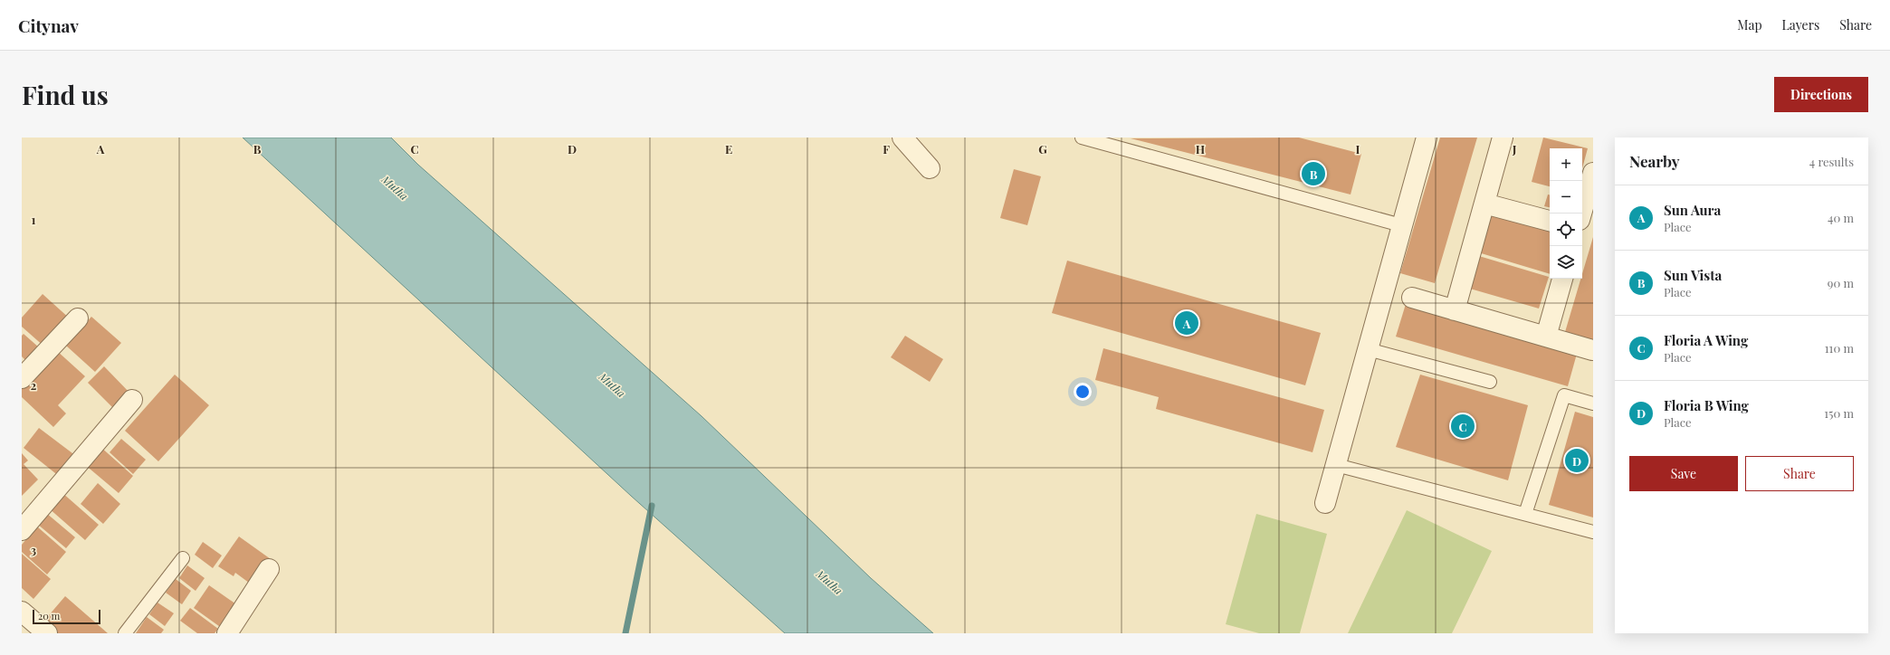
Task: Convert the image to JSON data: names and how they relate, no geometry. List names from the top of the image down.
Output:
{
  "water": ["Mutha"],
  "scale_bar": "20 m",
  "page": {
    "header": "Citynav",
    "nav": ["Map", "Layers", "Share"],
    "buttons": [
      "Directions",
      ["Save", "Share"]
    ],
    "title": "Find us",
    "heading": ["Nearby", "4 results"],
    "map_buttons": ["+", "−"],
    "pins": [
      "B",
      "A",
      "C",
      "D"
    ],
    "list": [
      {
        "mark": "A",
        "name": "Sun Aura",
        "note": "Place",
        "value": "40 m"
      },
      {
        "mark": "B",
        "name": "Sun Vista",
        "note": "Place",
        "value": "90 m"
      },
      {
        "mark": "C",
        "name": "Floria A Wing",
        "note": "Place",
        "value": "110 m"
      },
      {
        "mark": "D",
        "name": "Floria B Wing",
        "note": "Place",
        "value": "150 m"
      }
    ],
    "scale": "20 m"
  },
  "grid": {
    "columns": [
      "A",
      "B",
      "C",
      "D",
      "E",
      "F",
      "G",
      "H",
      "I",
      "J"
    ],
    "rows": ["1", "2", "3"]
  }
}
